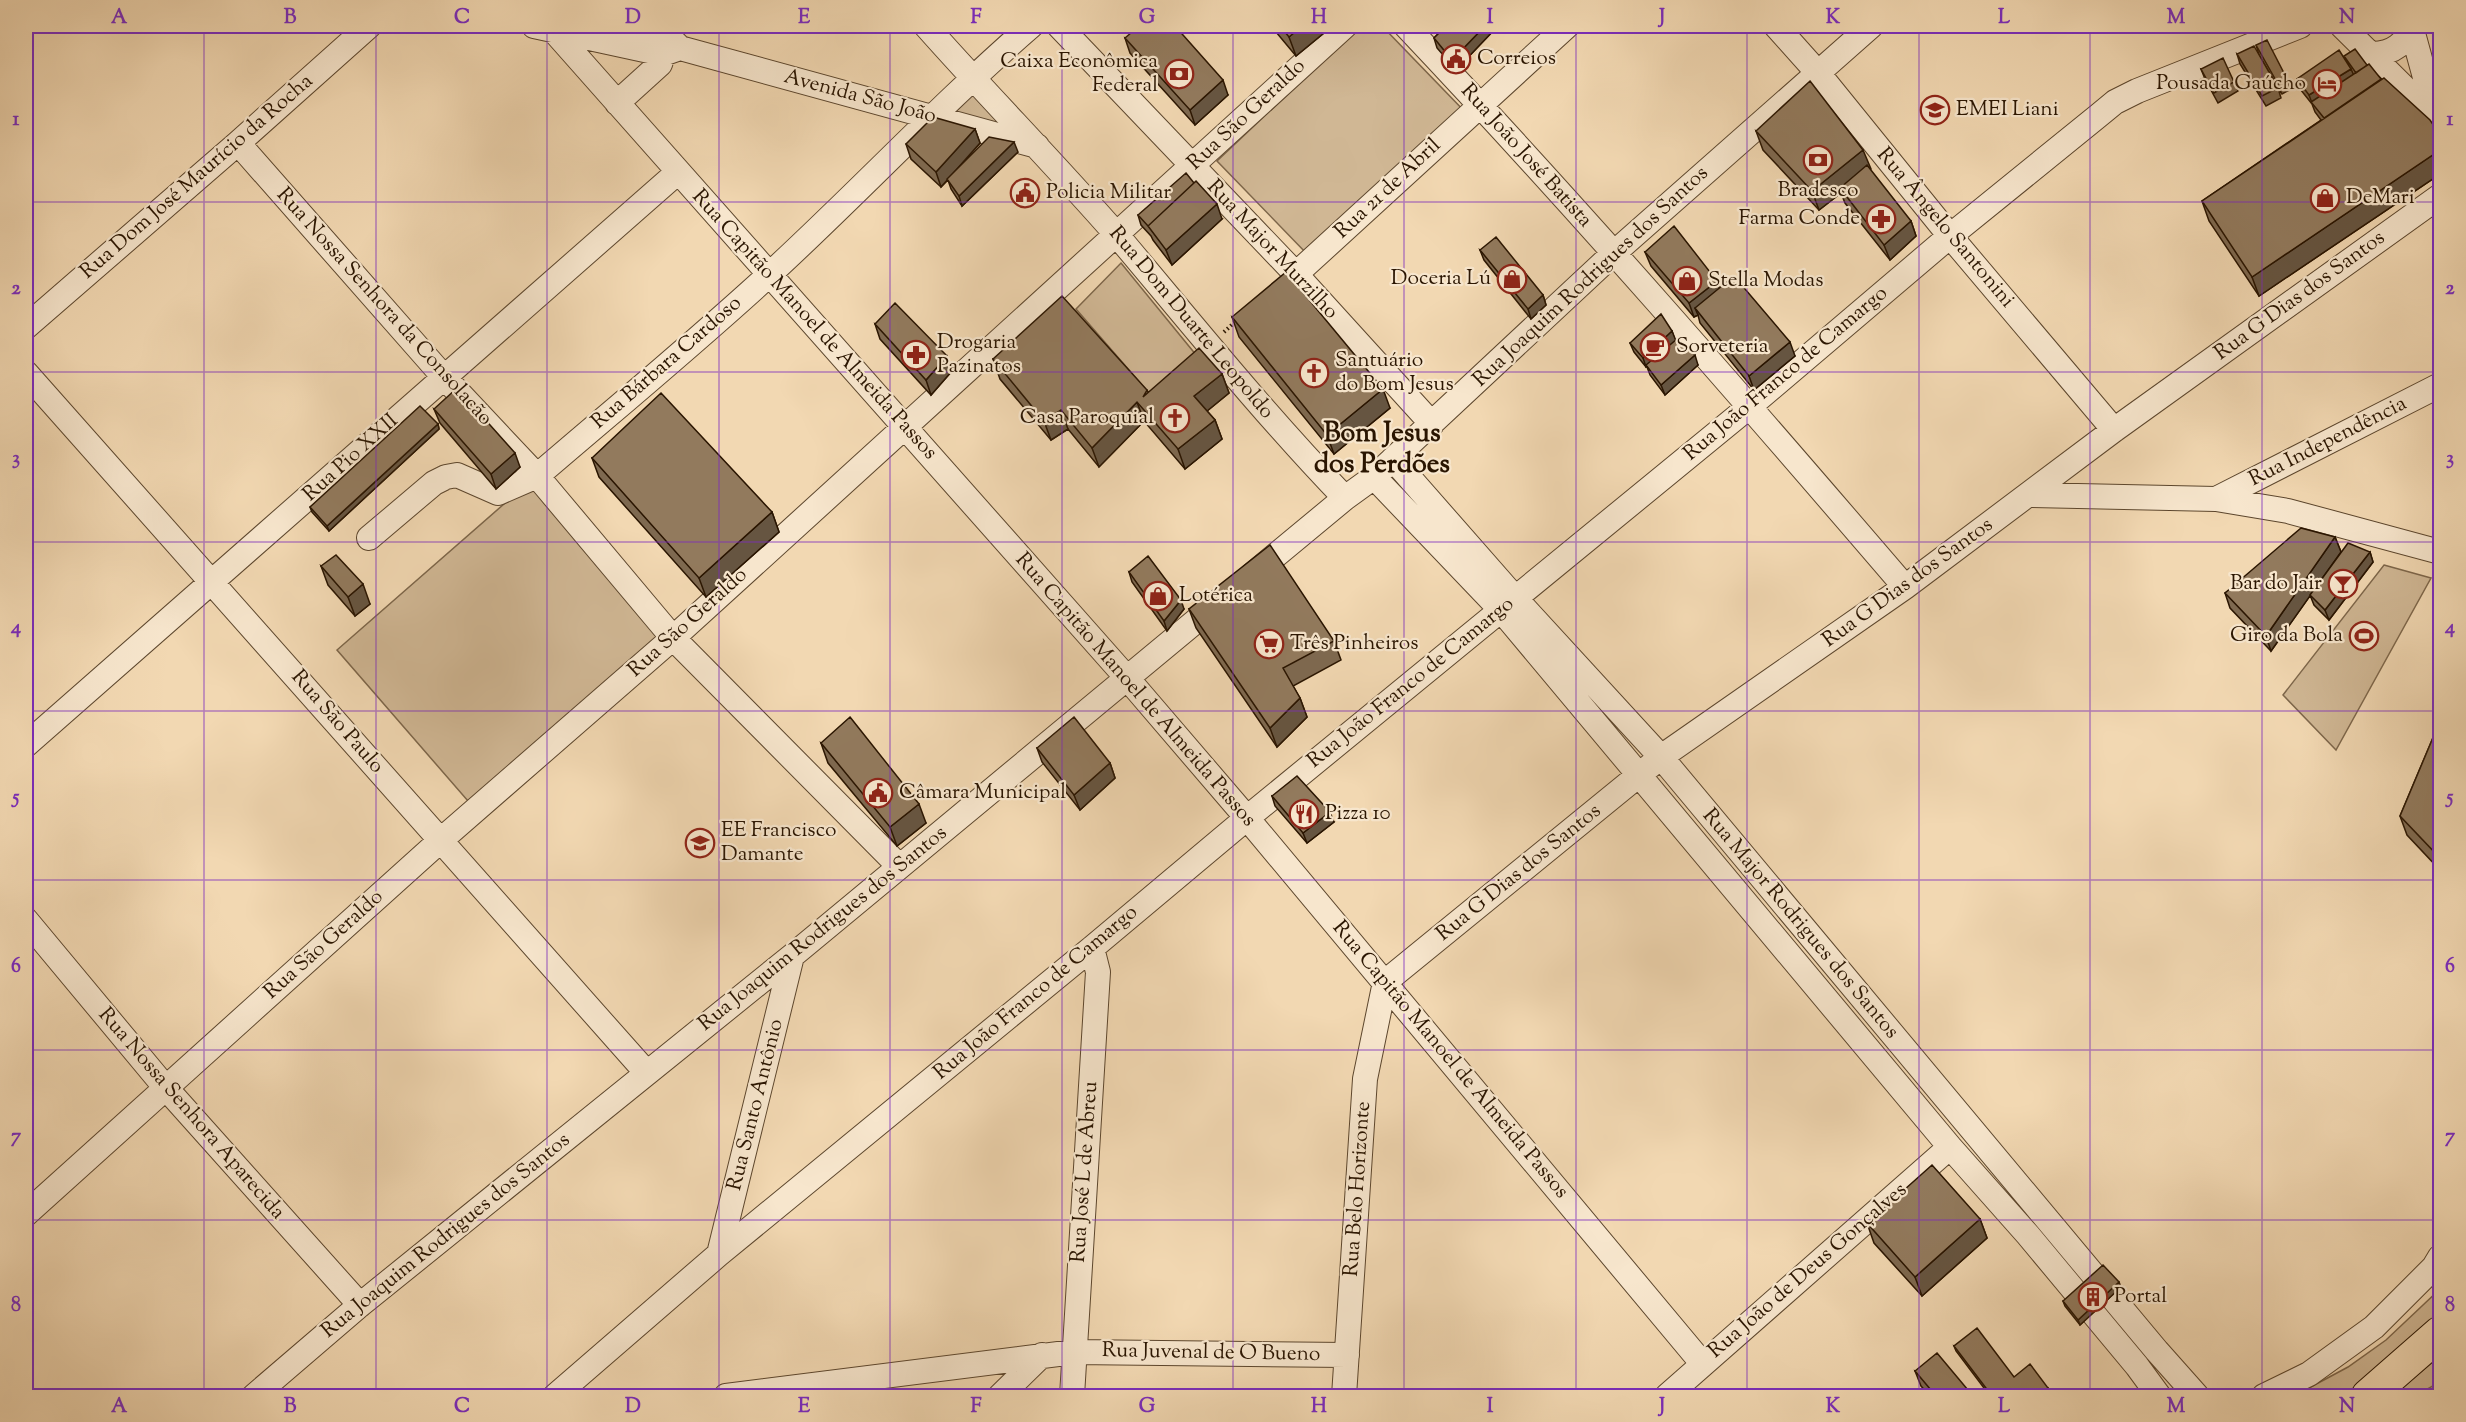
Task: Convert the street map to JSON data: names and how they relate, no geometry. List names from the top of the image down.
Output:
{
  "streets": {
    "street": [
      "Avenida São João",
      "Rua São Geraldo",
      "Rua João José Batista",
      "Rua Dom José Maurício da Rocha",
      "Rua 21 de Abril",
      "Rua Ângelo Santonini",
      "Rua Major Murzilho",
      "Rua Joaquim Rodrigues dos Santos",
      "Rua G Dias dos Santos",
      "Rua Nossa Senhora da Consolacão",
      "Rua Dom Duarte Leopoldo",
      "Rua Capitão Manoel de Almeida Passos",
      "Rua Bárbara Cardoso",
      "Rua João Franco de Camargo",
      "Rua Independência",
      "Rua Pio XXII",
      "Rua São Paulo",
      "Rua Major Rodrigues dos Santos",
      "Rua Santo Antônio",
      "Rua Nossa Senhora Aparecida",
      "Rua José L de Abreu",
      "Rua Belo Horizonte",
      "Rua João de Deus Gonçalves",
      "Rua Juvenal de O Bueno"
    ]
  },
  "crossings": [
    ["Avenida São João", "Rua Dom Duarte Leopoldo"],
    ["Avenida São João", "Rua Capitão Manoel de Almeida Passos"],
    ["Avenida São João", "Rua Bárbara Cardoso"],
    ["Rua São Geraldo", "Rua Major Murzilho"],
    ["Rua São Geraldo", "Rua Nossa Senhora da Consolacão"],
    ["Rua São Geraldo", "Rua Dom Duarte Leopoldo"],
    ["Rua São Geraldo", "Rua Capitão Manoel de Almeida Passos"],
    ["Rua São Geraldo", "Rua São Paulo"],
    ["Rua São Geraldo", "Rua Nossa Senhora Aparecida"],
    ["Rua João José Batista", "Rua 21 de Abril"],
    ["Rua João José Batista", "Rua Joaquim Rodrigues dos Santos"],
    ["Rua João José Batista", "Rua G Dias dos Santos"],
    ["Rua João José Batista", "Rua João Franco de Camargo"],
    ["Rua Dom José Maurício da Rocha", "Rua Nossa Senhora da Consolacão"],
    ["Rua 21 de Abril", "Rua Major Murzilho"],
    ["Rua Ângelo Santonini", "Rua Joaquim Rodrigues dos Santos"],
    ["Rua Ângelo Santonini", "Rua G Dias dos Santos"],
    ["Rua Ângelo Santonini", "Rua João Franco de Camargo"],
    ["Rua Major Murzilho", "Rua Joaquim Rodrigues dos Santos"],
    ["Rua Joaquim Rodrigues dos Santos", "Rua Nossa Senhora da Consolacão"],
    ["Rua Joaquim Rodrigues dos Santos", "Rua Dom Duarte Leopoldo"],
    ["Rua Joaquim Rodrigues dos Santos", "Rua Capitão Manoel de Almeida Passos"],
    ["Rua Joaquim Rodrigues dos Santos", "Rua São Paulo"],
    ["Rua Joaquim Rodrigues dos Santos", "Rua Major Rodrigues dos Santos"],
    ["Rua Joaquim Rodrigues dos Santos", "Rua Santo Antônio"],
    ["Rua Joaquim Rodrigues dos Santos", "Rua Nossa Senhora Aparecida"],
    ["Rua G Dias dos Santos", "Rua Capitão Manoel de Almeida Passos"],
    ["Rua G Dias dos Santos", "Rua Major Rodrigues dos Santos"],
    ["Rua G Dias dos Santos", "Rua Belo Horizonte"],
    ["Rua Nossa Senhora da Consolacão", "Rua Bárbara Cardoso"],
    ["Rua Nossa Senhora da Consolacão", "Rua Pio XXII"],
    ["Rua Dom Duarte Leopoldo", "Rua Bárbara Cardoso"],
    ["Rua Capitão Manoel de Almeida Passos", "Rua Bárbara Cardoso"],
    ["Rua Capitão Manoel de Almeida Passos", "Rua João Franco de Camargo"],
    ["Rua Capitão Manoel de Almeida Passos", "Rua Pio XXII"],
    ["Rua Capitão Manoel de Almeida Passos", "Rua Belo Horizonte"],
    ["Rua Capitão Manoel de Almeida Passos", "Rua João de Deus Gonçalves"],
    ["Rua João Franco de Camargo", "Rua Major Rodrigues dos Santos"],
    ["Rua João Franco de Camargo", "Rua Santo Antônio"],
    ["Rua João Franco de Camargo", "Rua José L de Abreu"],
    ["Rua Pio XXII", "Rua São Paulo"],
    ["Rua Major Rodrigues dos Santos", "Rua João de Deus Gonçalves"],
    ["Rua José L de Abreu", "Rua Juvenal de O Bueno"],
    ["Rua Belo Horizonte", "Rua Juvenal de O Bueno"]
  ],
  "districts": ["Bom Jesus dos Perdões"],
  "places": {
    "public building": ["Correios", "Policia Militar", "Câmara Municipal"],
    "bank": ["Caixa Econômica Federal", "Bradesco"],
    "hotel": ["Pousada Gaúcho"],
    "school or university": ["EMEI Liani", "EE Francisco Damante"],
    "shop": [
      "DeMari",
      "Doceria Lú",
      "Stella Modas",
      "Lotérica"
    ],
    "pharmacy": ["Farma Conde", "Drogaria Pazinatos"],
    "cafe": ["Sorveteria"],
    "church": ["Santuário do Bom Jesus", "Casa Paroquial"],
    "bar": ["Bar do Jair"],
    "sports": ["Giro da Bola"],
    "supermarket": ["Três Pinheiros"],
    "restaurant": ["Pizza 10"],
    "building": ["Portal"]
  },
  "grid": {
    "columns": [
      "A",
      "B",
      "C",
      "D",
      "E",
      "F",
      "G",
      "H",
      "I",
      "J",
      "K",
      "L",
      "M",
      "N"
    ],
    "rows": [
      "1",
      "2",
      "3",
      "4",
      "5",
      "6",
      "7",
      "8"
    ]
  }
}
